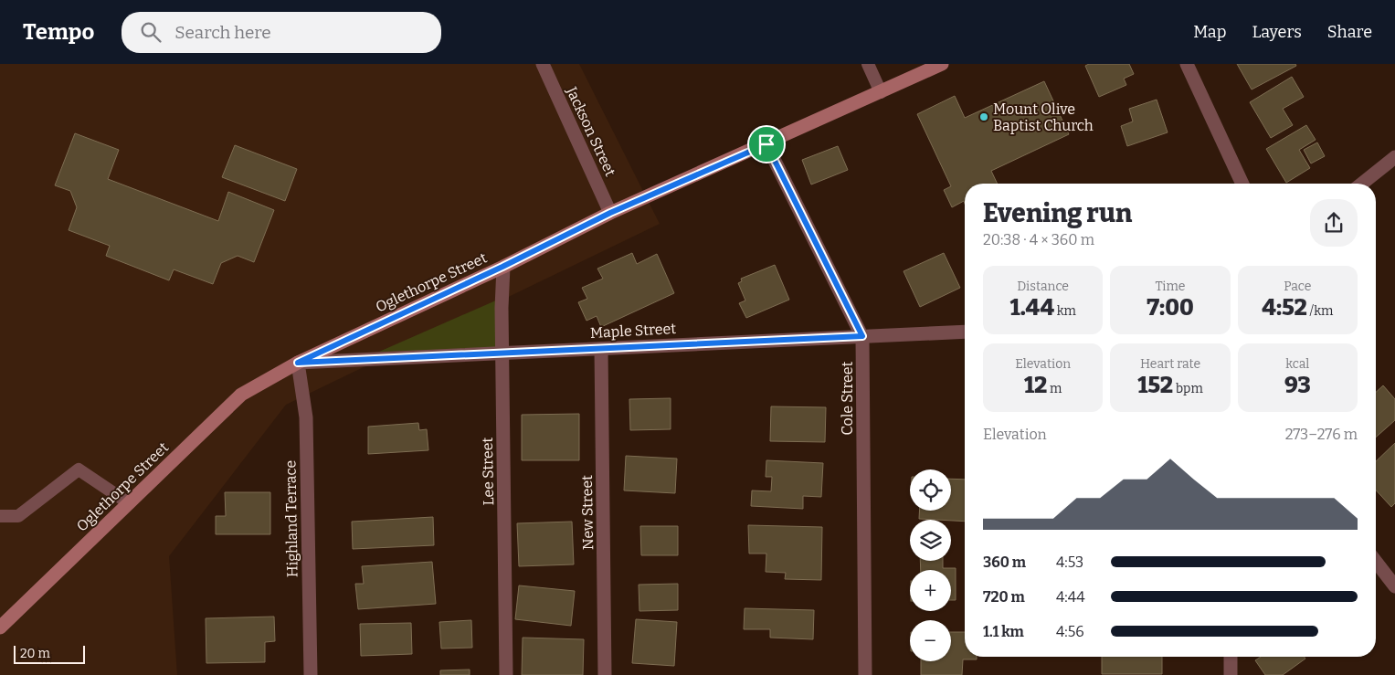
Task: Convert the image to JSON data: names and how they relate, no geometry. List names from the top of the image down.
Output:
{
  "streets": {
    "street": [
      "Jackson Street",
      "Oglethorpe Street",
      "Maple Street",
      "Cole Street",
      "Lee Street",
      "New Street",
      "Highland Terrace"
    ]
  },
  "crossings": [
    ["Jackson Street", "Oglethorpe Street"],
    ["Oglethorpe Street", "Maple Street"],
    ["Oglethorpe Street", "Cole Street"],
    ["Oglethorpe Street", "Lee Street"],
    ["Oglethorpe Street", "Highland Terrace"],
    ["Maple Street", "Cole Street"],
    ["Maple Street", "Lee Street"],
    ["Maple Street", "New Street"],
    ["Maple Street", "Highland Terrace"]
  ],
  "places": ["Mount Olive Baptist Church"],
  "scale_bar": "20 m",
  "page": {
    "header": "Tempo",
    "search": "Search here",
    "nav": ["Map", "Layers", "Share"],
    "heading": ["Evening run", "20:38 · 4 × 360 m"],
    "stats": [
      ["Distance", "1.44 km"],
      ["Time", "7:00"],
      ["Pace", "4:52 /km"],
      ["Elevation", "12 m"],
      ["Heart rate", "152 bpm"],
      ["kcal", "93"]
    ],
    "chart": ["Elevation", "273–276 m"],
    "map_buttons": ["+", "−"],
    "list": [
      {
        "name": "360 m",
        "note": "4:53"
      },
      {
        "name": "720 m",
        "note": "4:44"
      },
      {
        "name": "1.1 km",
        "note": "4:56"
      }
    ],
    "scale": "20 m"
  }
}
